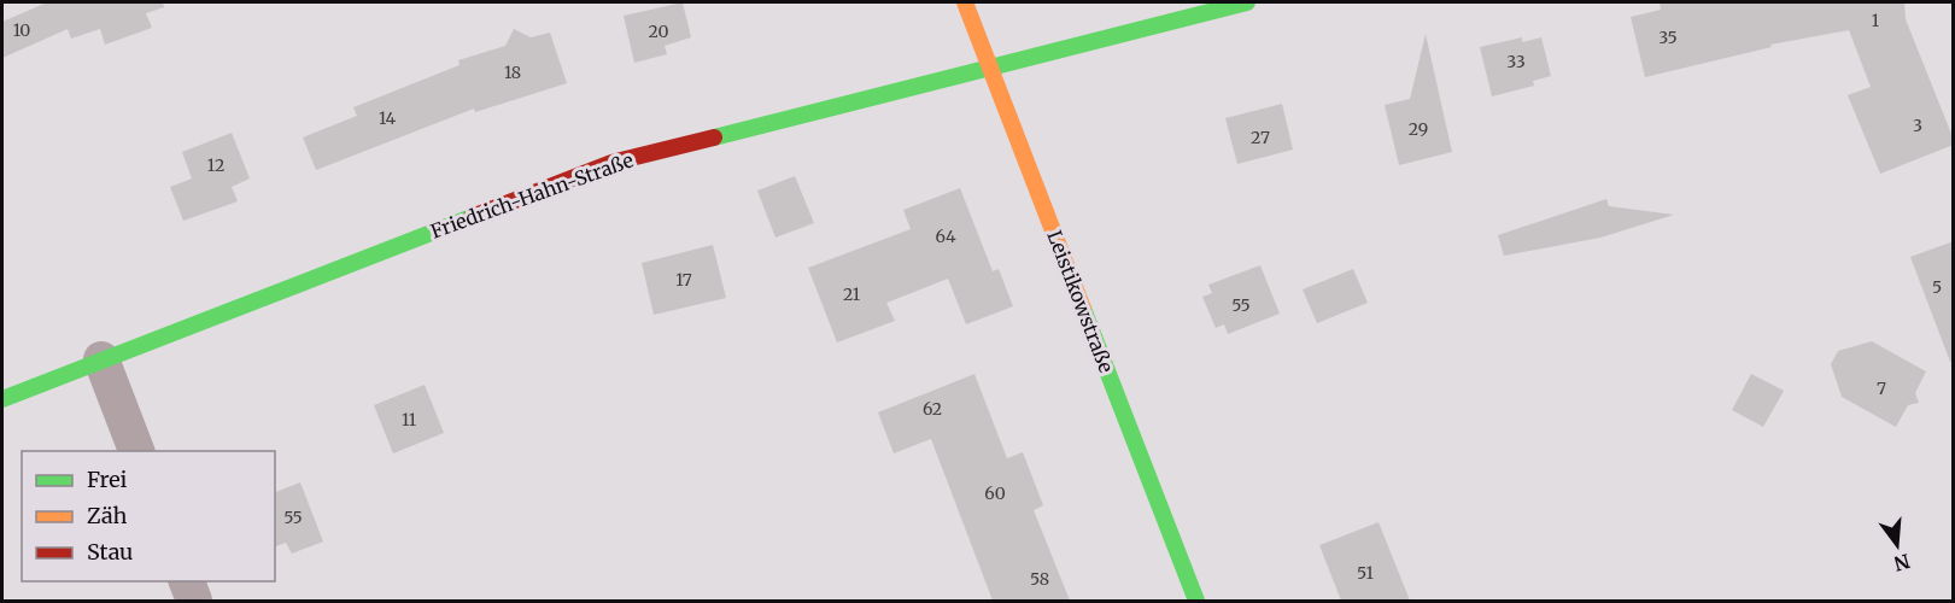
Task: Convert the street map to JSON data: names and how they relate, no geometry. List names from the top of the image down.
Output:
{
  "streets": {
    "street": ["Friedrich-Hahn-Straße", "Leistikowstraße"]
  },
  "crossings": [
    ["Friedrich-Hahn-Straße", "Leistikowstraße"]
  ],
  "house_numbers": [
    "1",
    "10",
    "20",
    "35",
    "33",
    "18",
    "14",
    "3",
    "29",
    "27",
    "12",
    "64",
    "17",
    "5",
    "21",
    "55",
    "7",
    "62",
    "11",
    "60",
    "55",
    "51",
    "58"
  ],
  "legend": ["Frei", "Zäh", "Stau"],
  "north": "bottom"
}
